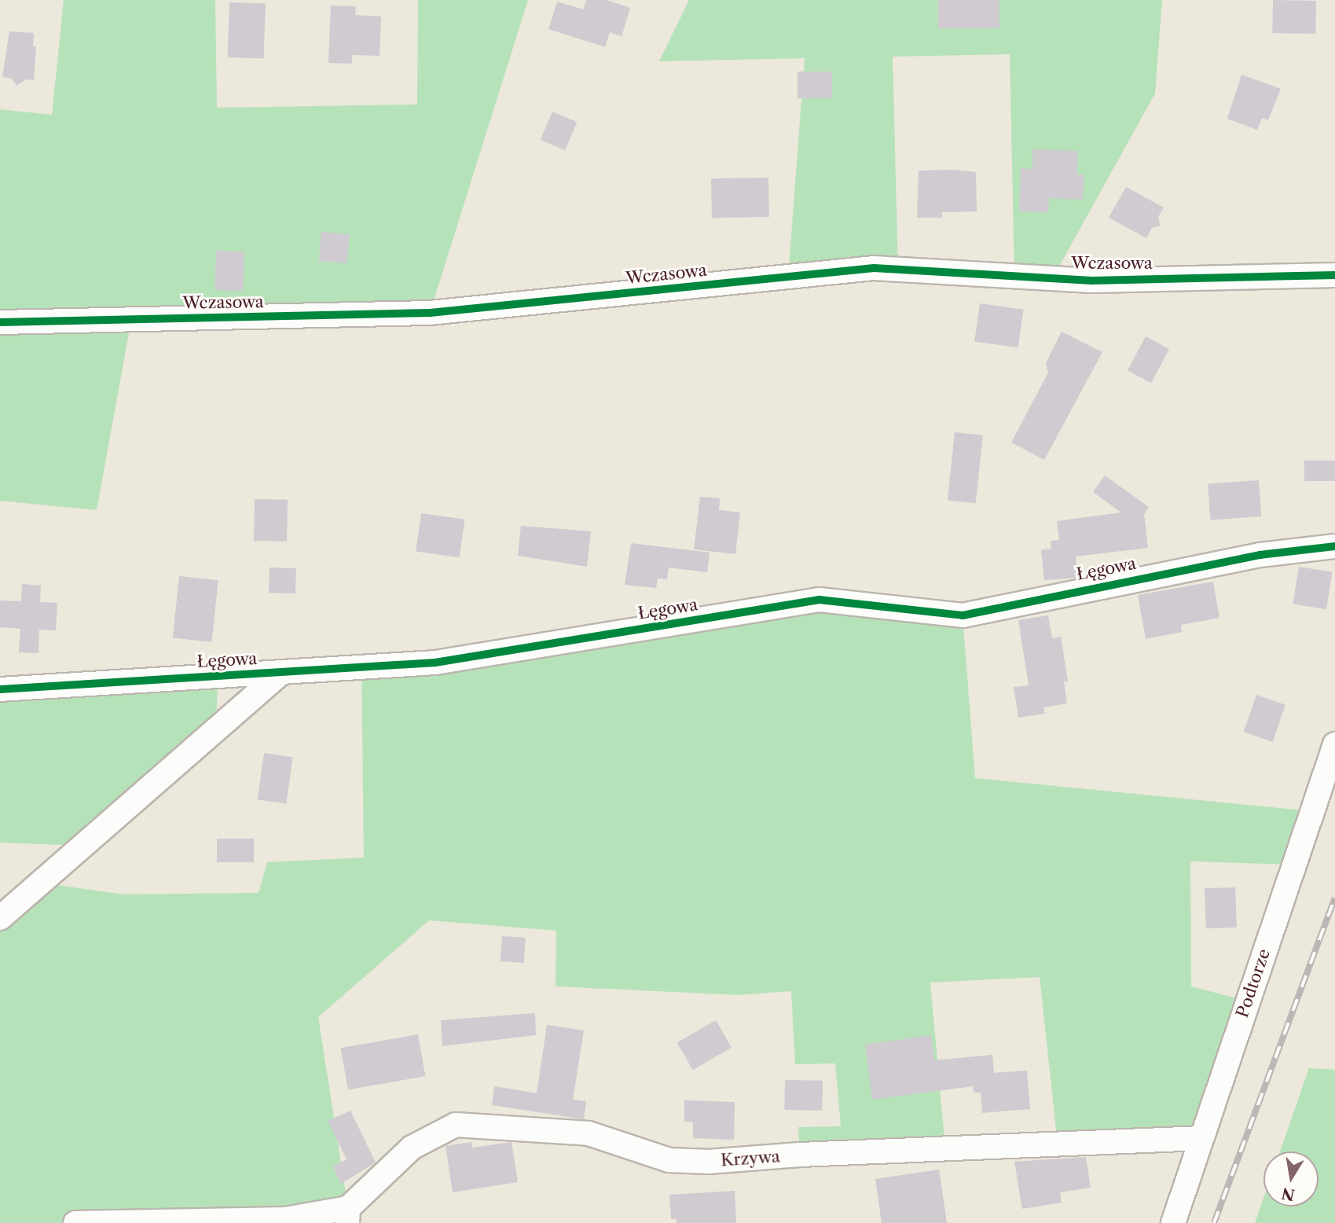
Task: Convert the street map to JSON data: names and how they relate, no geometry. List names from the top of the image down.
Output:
{
  "streets": {
    "street": [
      "Wczasowa",
      "Łęgowa",
      "Podtorze",
      "Krzywa"
    ]
  },
  "crossings": [
    ["Podtorze", "Krzywa"]
  ],
  "north": "bottom"
}
